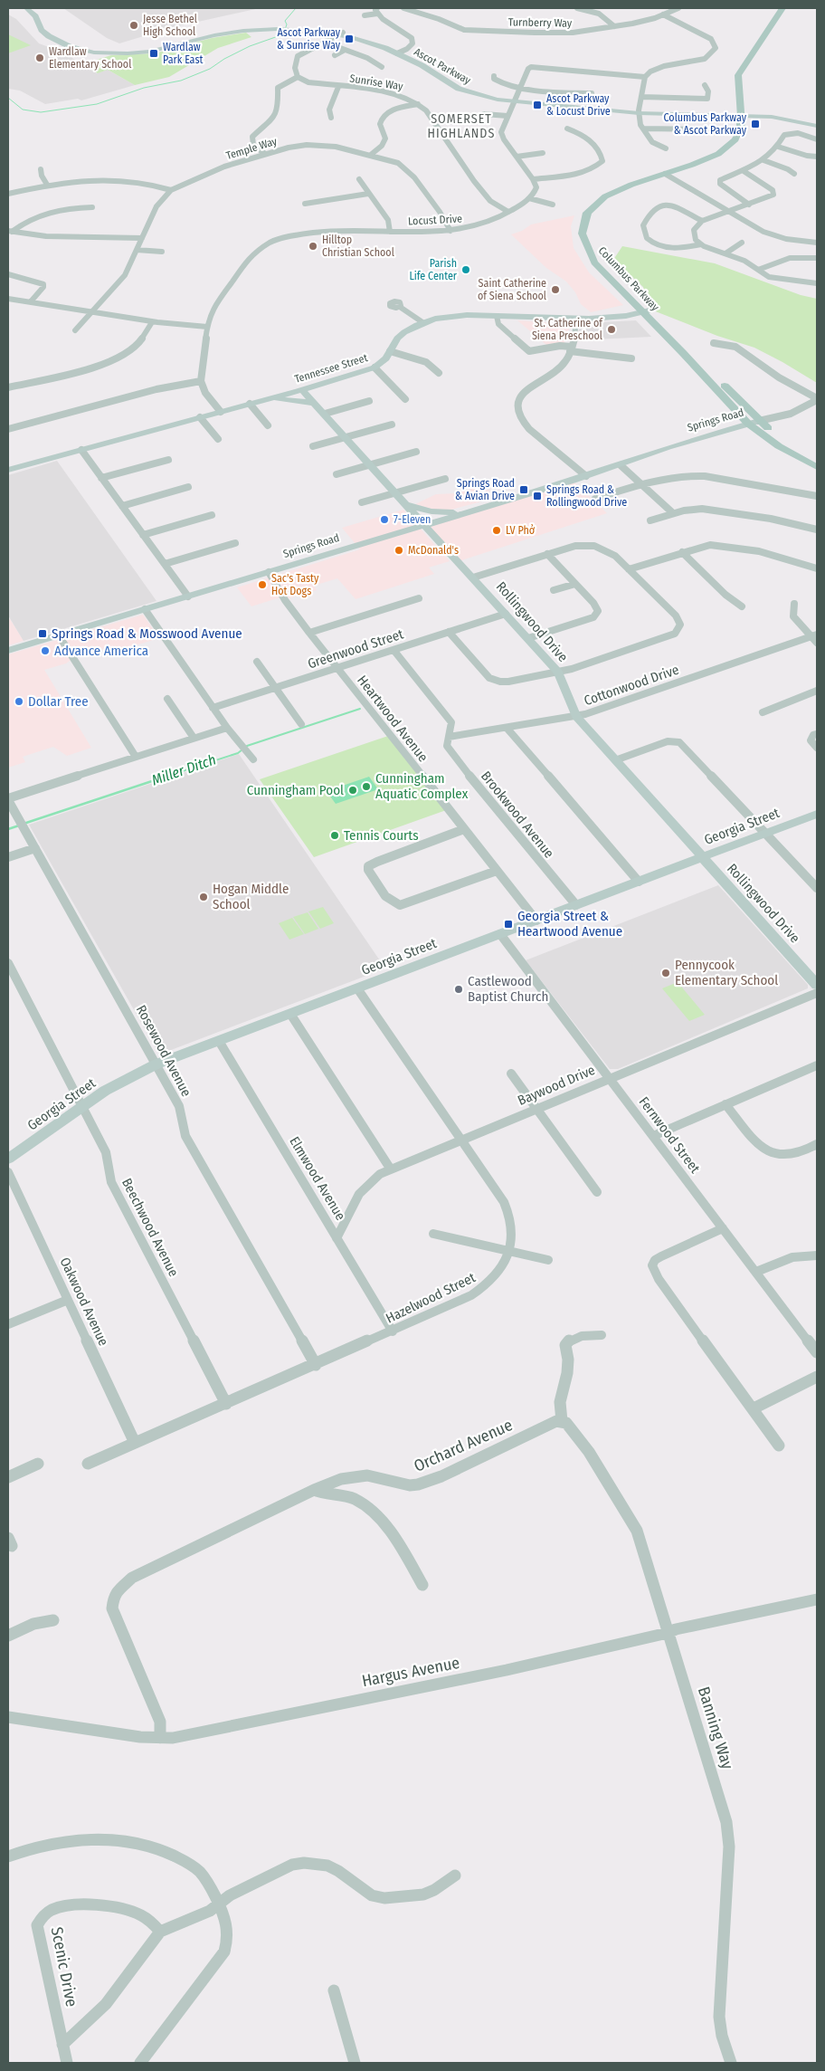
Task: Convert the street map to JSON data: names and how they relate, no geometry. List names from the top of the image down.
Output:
{
  "streets": {
    "main road": [
      "Ascot Parkway",
      "Columbus Parkway",
      "Tennessee Street",
      "Springs Road",
      "Rollingwood Drive",
      "Georgia Street"
    ],
    "street": [
      "Turnberry Way",
      "Sunrise Way",
      "Temple Way",
      "Locust Drive",
      "Greenwood Street",
      "Cottonwood Drive",
      "Heartwood Avenue",
      "Brookwood Avenue",
      "Rosewood Avenue",
      "Baywood Drive",
      "Fernwood Street",
      "Elmwood Avenue",
      "Beechwood Avenue",
      "Hazelwood Street",
      "Oakwood Avenue",
      "Orchard Avenue",
      "Hargus Avenue",
      "Banning Way",
      "Scenic Drive"
    ]
  },
  "crossings": [
    ["Ascot Parkway", "Columbus Parkway"],
    ["Sunrise Way", "Locust Drive"],
    ["Temple Way", "Locust Drive"],
    ["Columbus Parkway", "Tennessee Street"],
    ["Columbus Parkway", "Springs Road"],
    ["Tennessee Street", "Rollingwood Drive"],
    ["Springs Road", "Rollingwood Drive"],
    ["Springs Road", "Heartwood Avenue"],
    ["Rollingwood Drive", "Greenwood Street"],
    ["Rollingwood Drive", "Cottonwood Drive"],
    ["Rollingwood Drive", "Georgia Street"],
    ["Greenwood Street", "Heartwood Avenue"],
    ["Greenwood Street", "Brookwood Avenue"],
    ["Cottonwood Drive", "Brookwood Avenue"],
    ["Heartwood Avenue", "Georgia Street"],
    ["Brookwood Avenue", "Georgia Street"],
    ["Georgia Street", "Rosewood Avenue"],
    ["Georgia Street", "Fernwood Street"],
    ["Georgia Street", "Elmwood Avenue"],
    ["Georgia Street", "Beechwood Avenue"],
    ["Georgia Street", "Hazelwood Street"],
    ["Rosewood Avenue", "Hazelwood Street"],
    ["Baywood Drive", "Fernwood Street"],
    ["Baywood Drive", "Elmwood Avenue"],
    ["Baywood Drive", "Hazelwood Street"],
    ["Elmwood Avenue", "Hazelwood Street"],
    ["Beechwood Avenue", "Hazelwood Street"],
    ["Hazelwood Street", "Oakwood Avenue"],
    ["Orchard Avenue", "Hargus Avenue"],
    ["Orchard Avenue", "Banning Way"],
    ["Hargus Avenue", "Banning Way"]
  ],
  "districts": ["SOMERSET HIGHLANDS"],
  "water": ["Miller Ditch"],
  "places": {
    "other": [
      "Jesse Bethel High School",
      "Wardlaw Elementary School",
      "Hilltop Christian School",
      "Parish Life Center",
      "Saint Catherine of Siena School",
      "St. Catherine of Siena Preschool",
      "7-Eleven",
      "LV Phở",
      "McDonald's",
      "Sac's Tasty Hot Dogs",
      "Advance America",
      "Dollar Tree",
      "Cunningham Aquatic Complex",
      "Cunningham Pool",
      "Tennis Courts",
      "Hogan Middle School",
      "Pennycook Elementary School",
      "Castlewood Baptist Church"
    ],
    "transit": [
      "Ascot Parkway & Sunrise Way",
      "Wardlaw Park East",
      "Ascot Parkway & Locust Drive",
      "Columbus Parkway & Ascot Parkway",
      "Springs Road & Avian Drive",
      "Springs Road & Rollingwood Drive",
      "Springs Road & Mosswood Avenue",
      "Georgia Street & Heartwood Avenue"
    ]
  }
}
